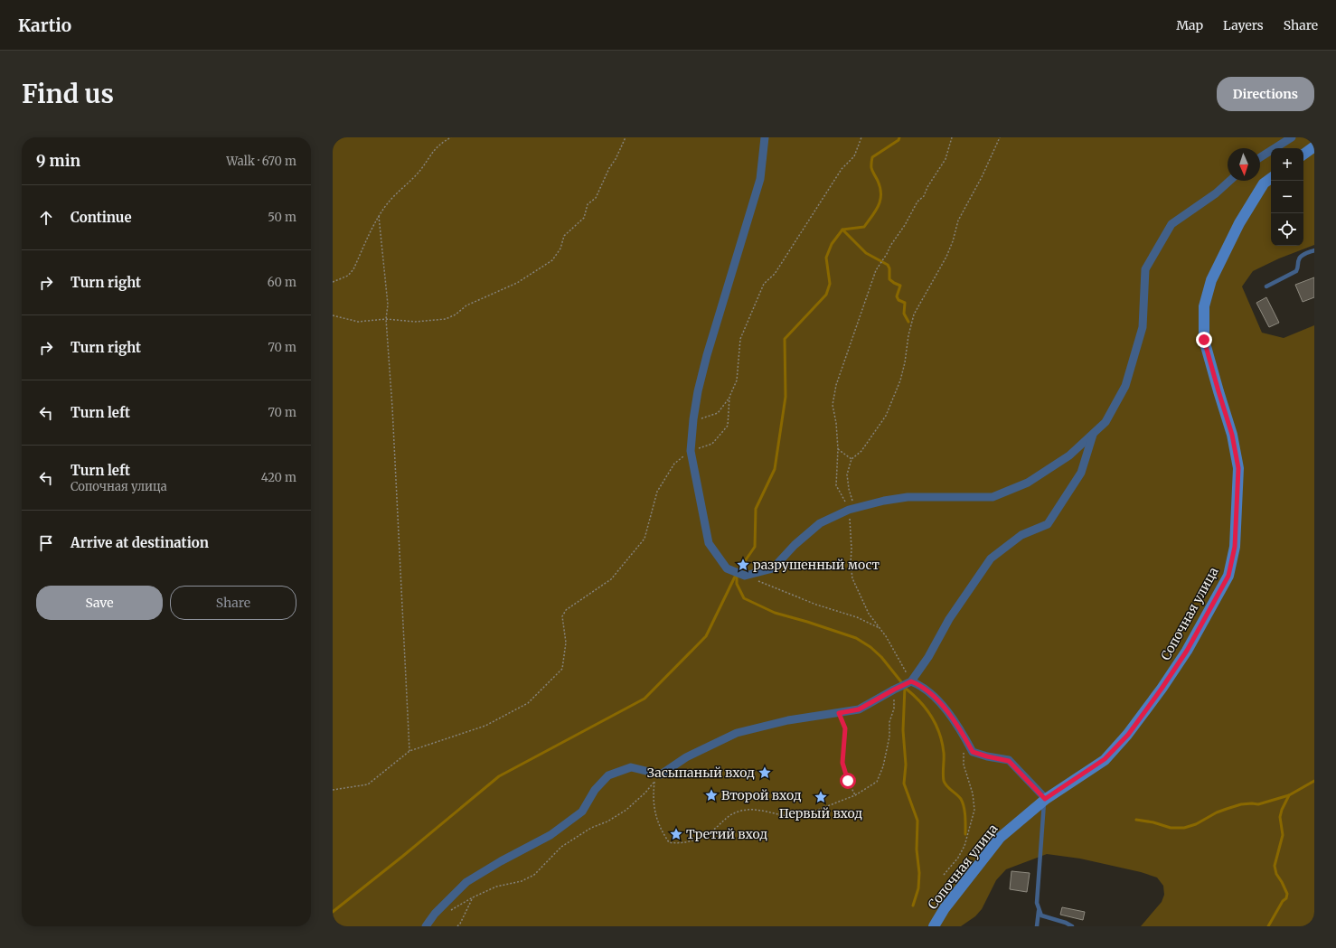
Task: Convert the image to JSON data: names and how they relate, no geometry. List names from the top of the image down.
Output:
{
  "streets": {
    "main road": ["Сопочная улица"]
  },
  "places": {
    "place": [
      "разрушенный мост",
      "Засыпаный вход",
      "Второй вход",
      "Первый вход",
      "Третий вход"
    ]
  },
  "north": "bottom",
  "page": {
    "header": "Kartio",
    "nav": ["Map", "Layers", "Share"],
    "buttons": [
      "Directions",
      ["Save", "Share"]
    ],
    "title": "Find us",
    "heading": ["9 min", "Walk · 670 m"],
    "map_buttons": ["+", "−"],
    "list": [
      ["Continue", "50 m"],
      ["Turn right", "60 m"],
      ["Turn right", "70 m"],
      ["Turn left", "70 m"],
      ["Turn left", "Сопочная улица", "420 m"],
      "Arrive at destination"
    ]
  }
}
